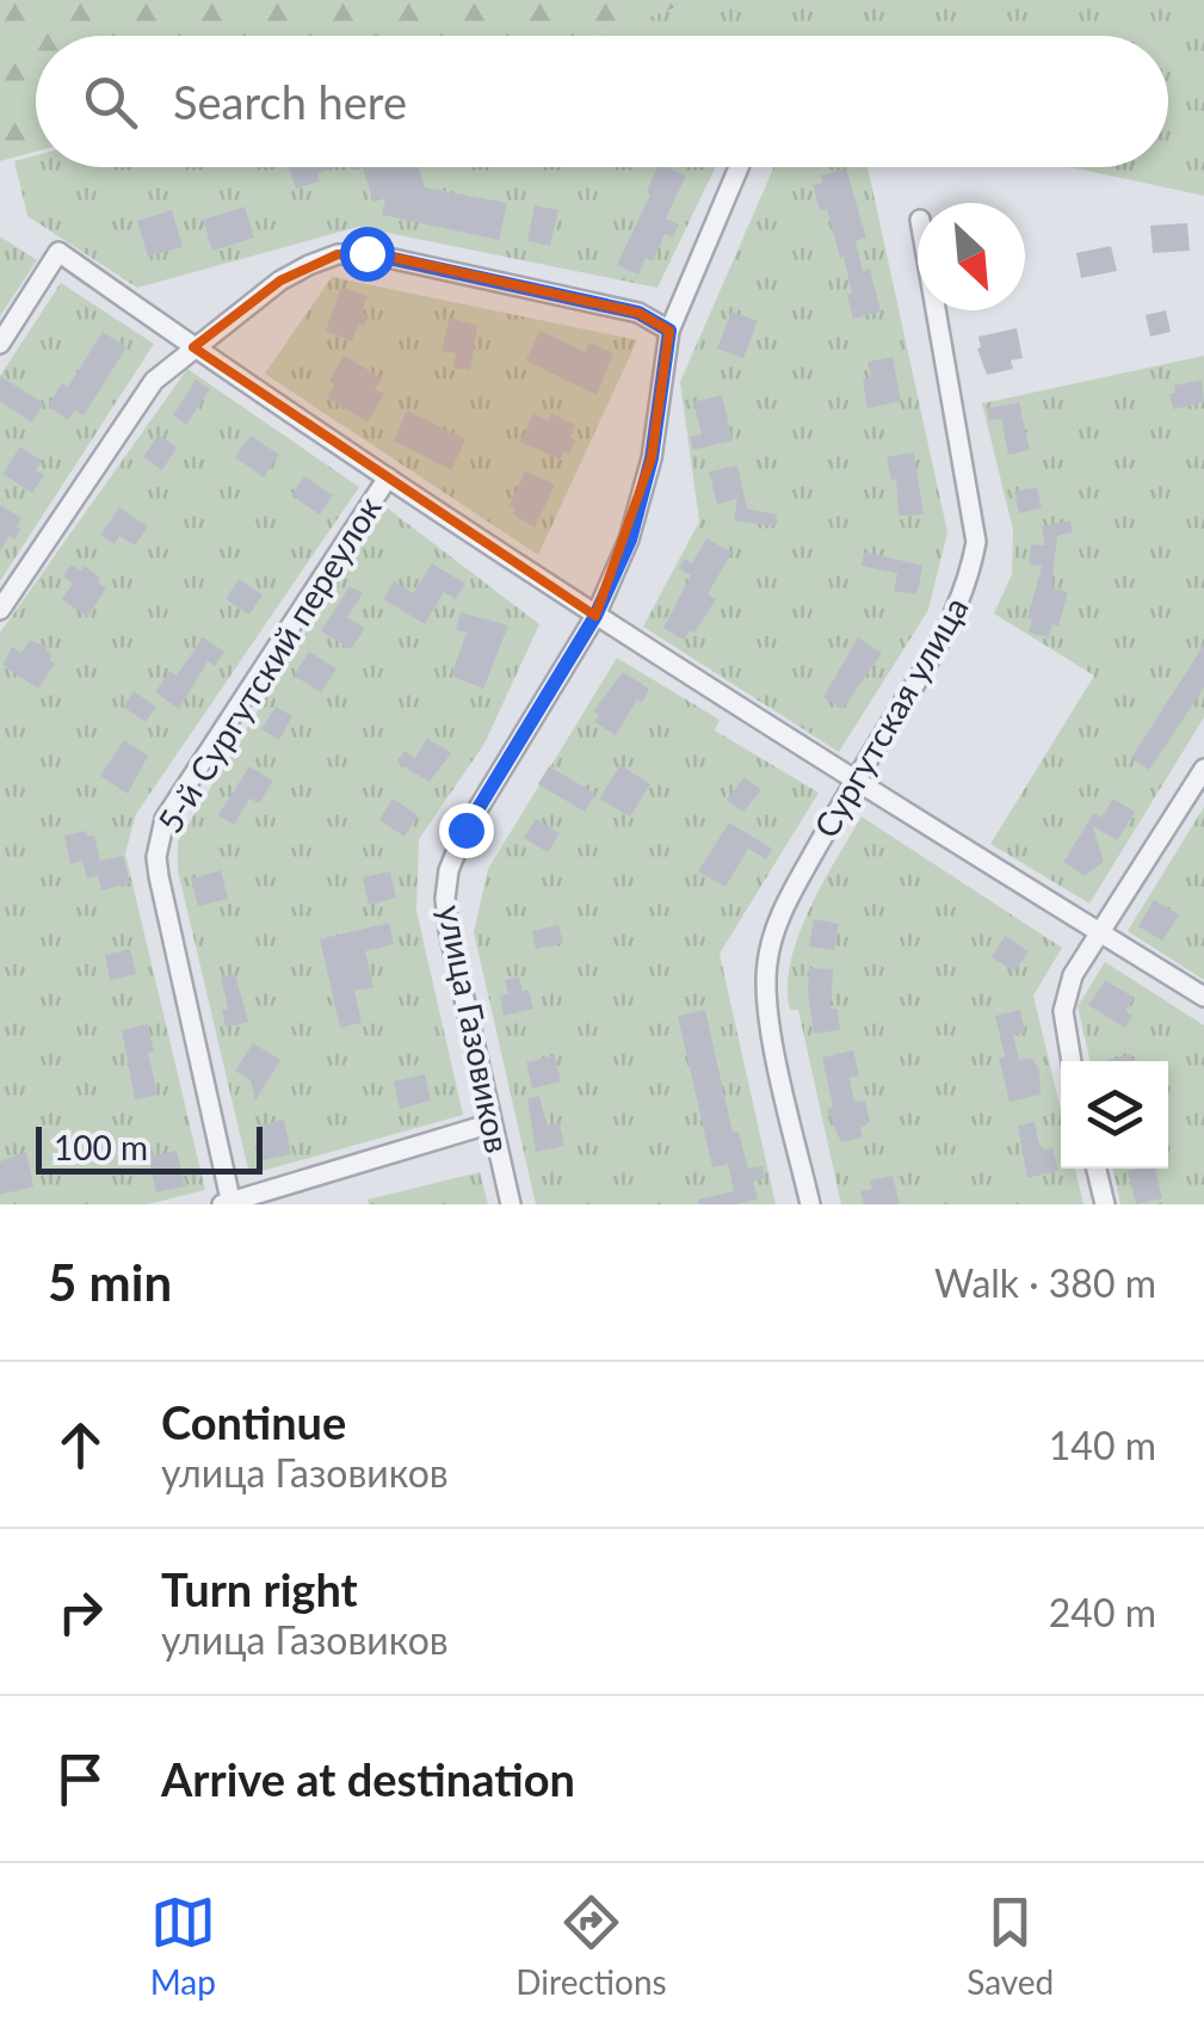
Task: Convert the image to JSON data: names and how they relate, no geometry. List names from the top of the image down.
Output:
{
  "streets": {
    "street": ["5-й Сургутский переулок", "Сургутская улица", "улица Газовиков"]
  },
  "scale_bar": "100 m",
  "north": "bottom right",
  "page": {
    "search": "Search here",
    "scale": "100 m",
    "heading": ["5 min", "Walk · 380 m"],
    "list": [
      ["Continue", "улица Газовиков", "140 m"],
      ["Turn right", "улица Газовиков", "240 m"],
      "Arrive at destination"
    ],
    "nav": ["Map", "Directions", "Saved"]
  }
}
